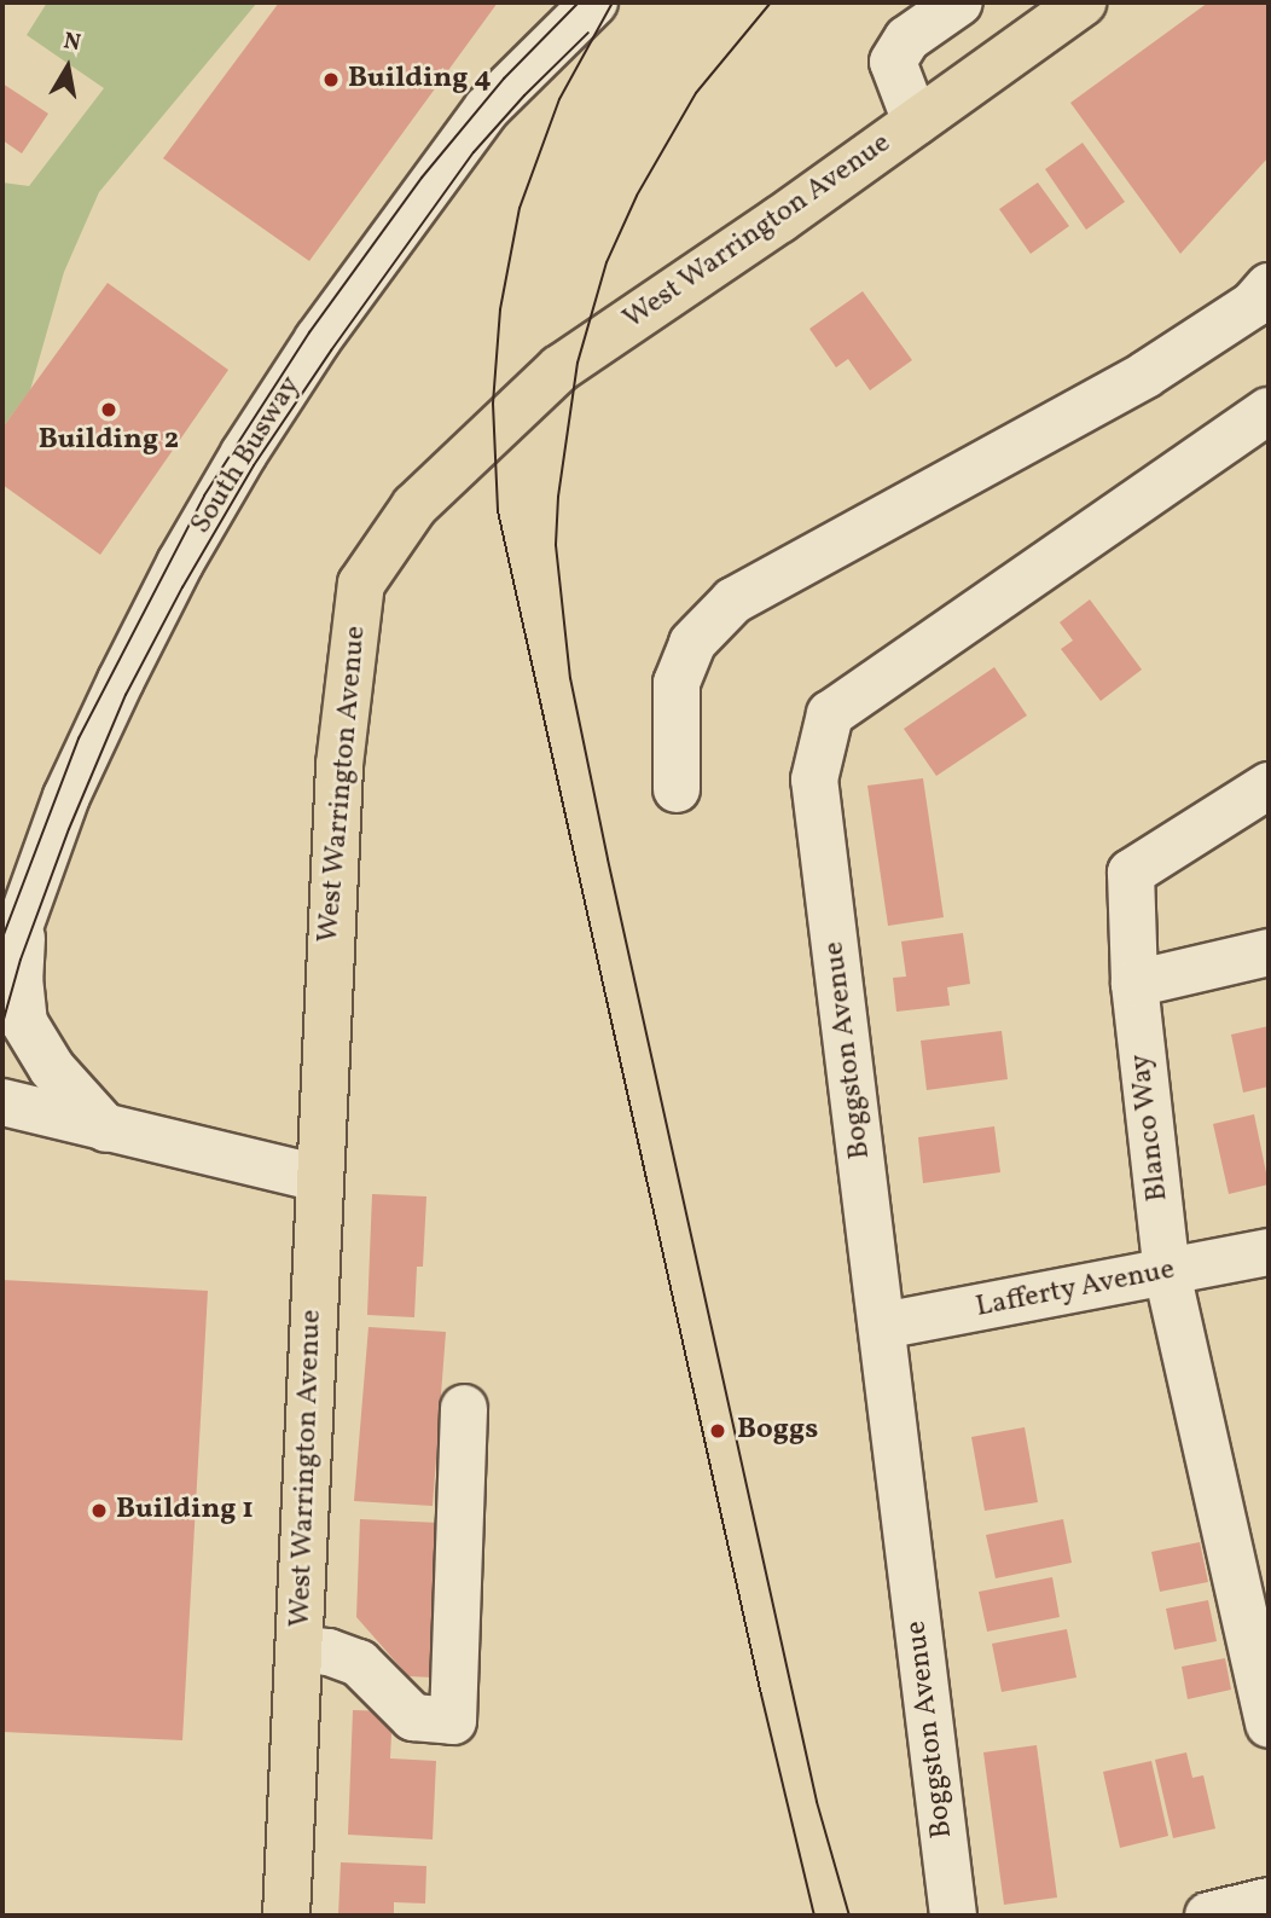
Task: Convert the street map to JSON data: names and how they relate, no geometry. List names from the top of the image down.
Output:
{
  "streets": {
    "main road": ["West Warrington Avenue"],
    "street": [
      "South Busway",
      "Boggston Avenue",
      "Blanco Way",
      "Lafferty Avenue"
    ]
  },
  "crossings": [
    ["Boggston Avenue", "Lafferty Avenue"],
    ["Blanco Way", "Lafferty Avenue"]
  ],
  "places": [
    "Building 4",
    "Building 2",
    "Boggs",
    "Building 1"
  ],
  "north": "top"
}
